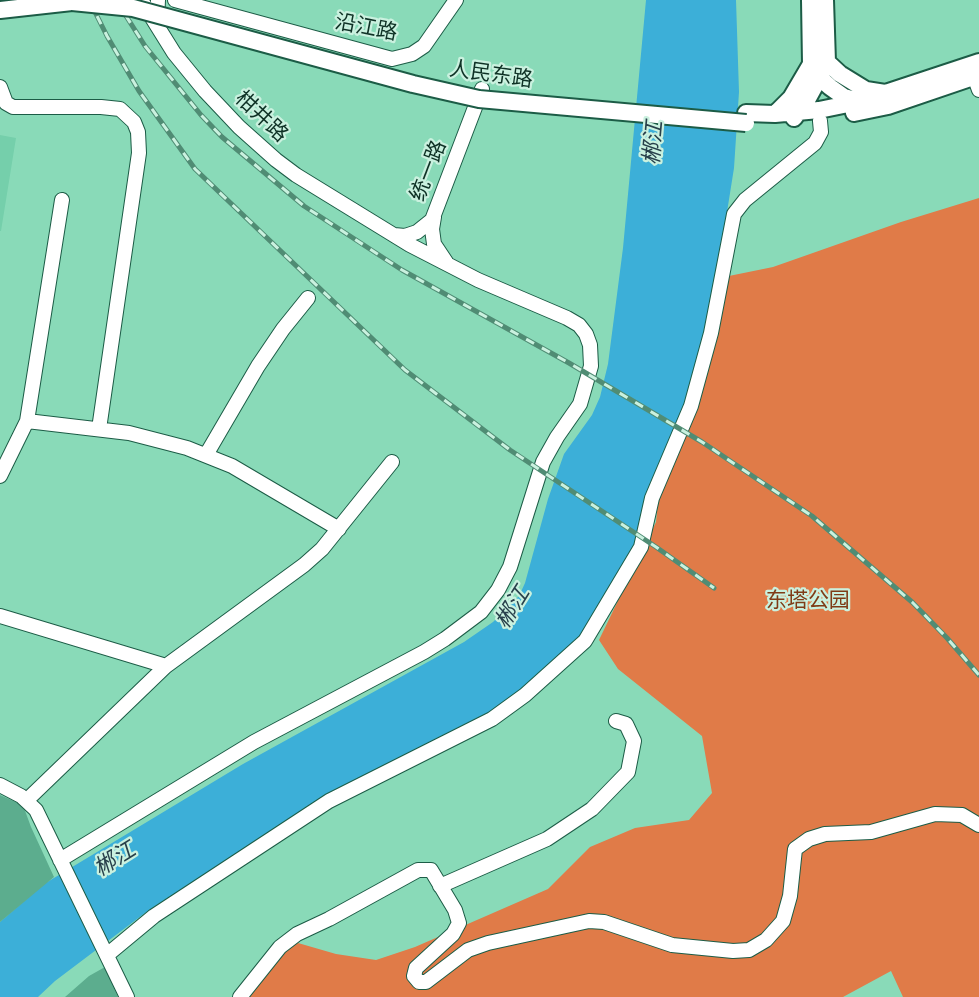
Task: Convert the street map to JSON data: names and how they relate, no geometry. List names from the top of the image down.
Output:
{
  "streets": {
    "main road": ["人民东路"],
    "street": ["沿江路", "柑井路", "统一路"]
  },
  "crossings": [
    ["人民东路", "柑井路"],
    ["人民东路", "统一路"],
    ["柑井路", "统一路"]
  ],
  "water": ["郴江"],
  "parks": ["东塔公园"]
}
